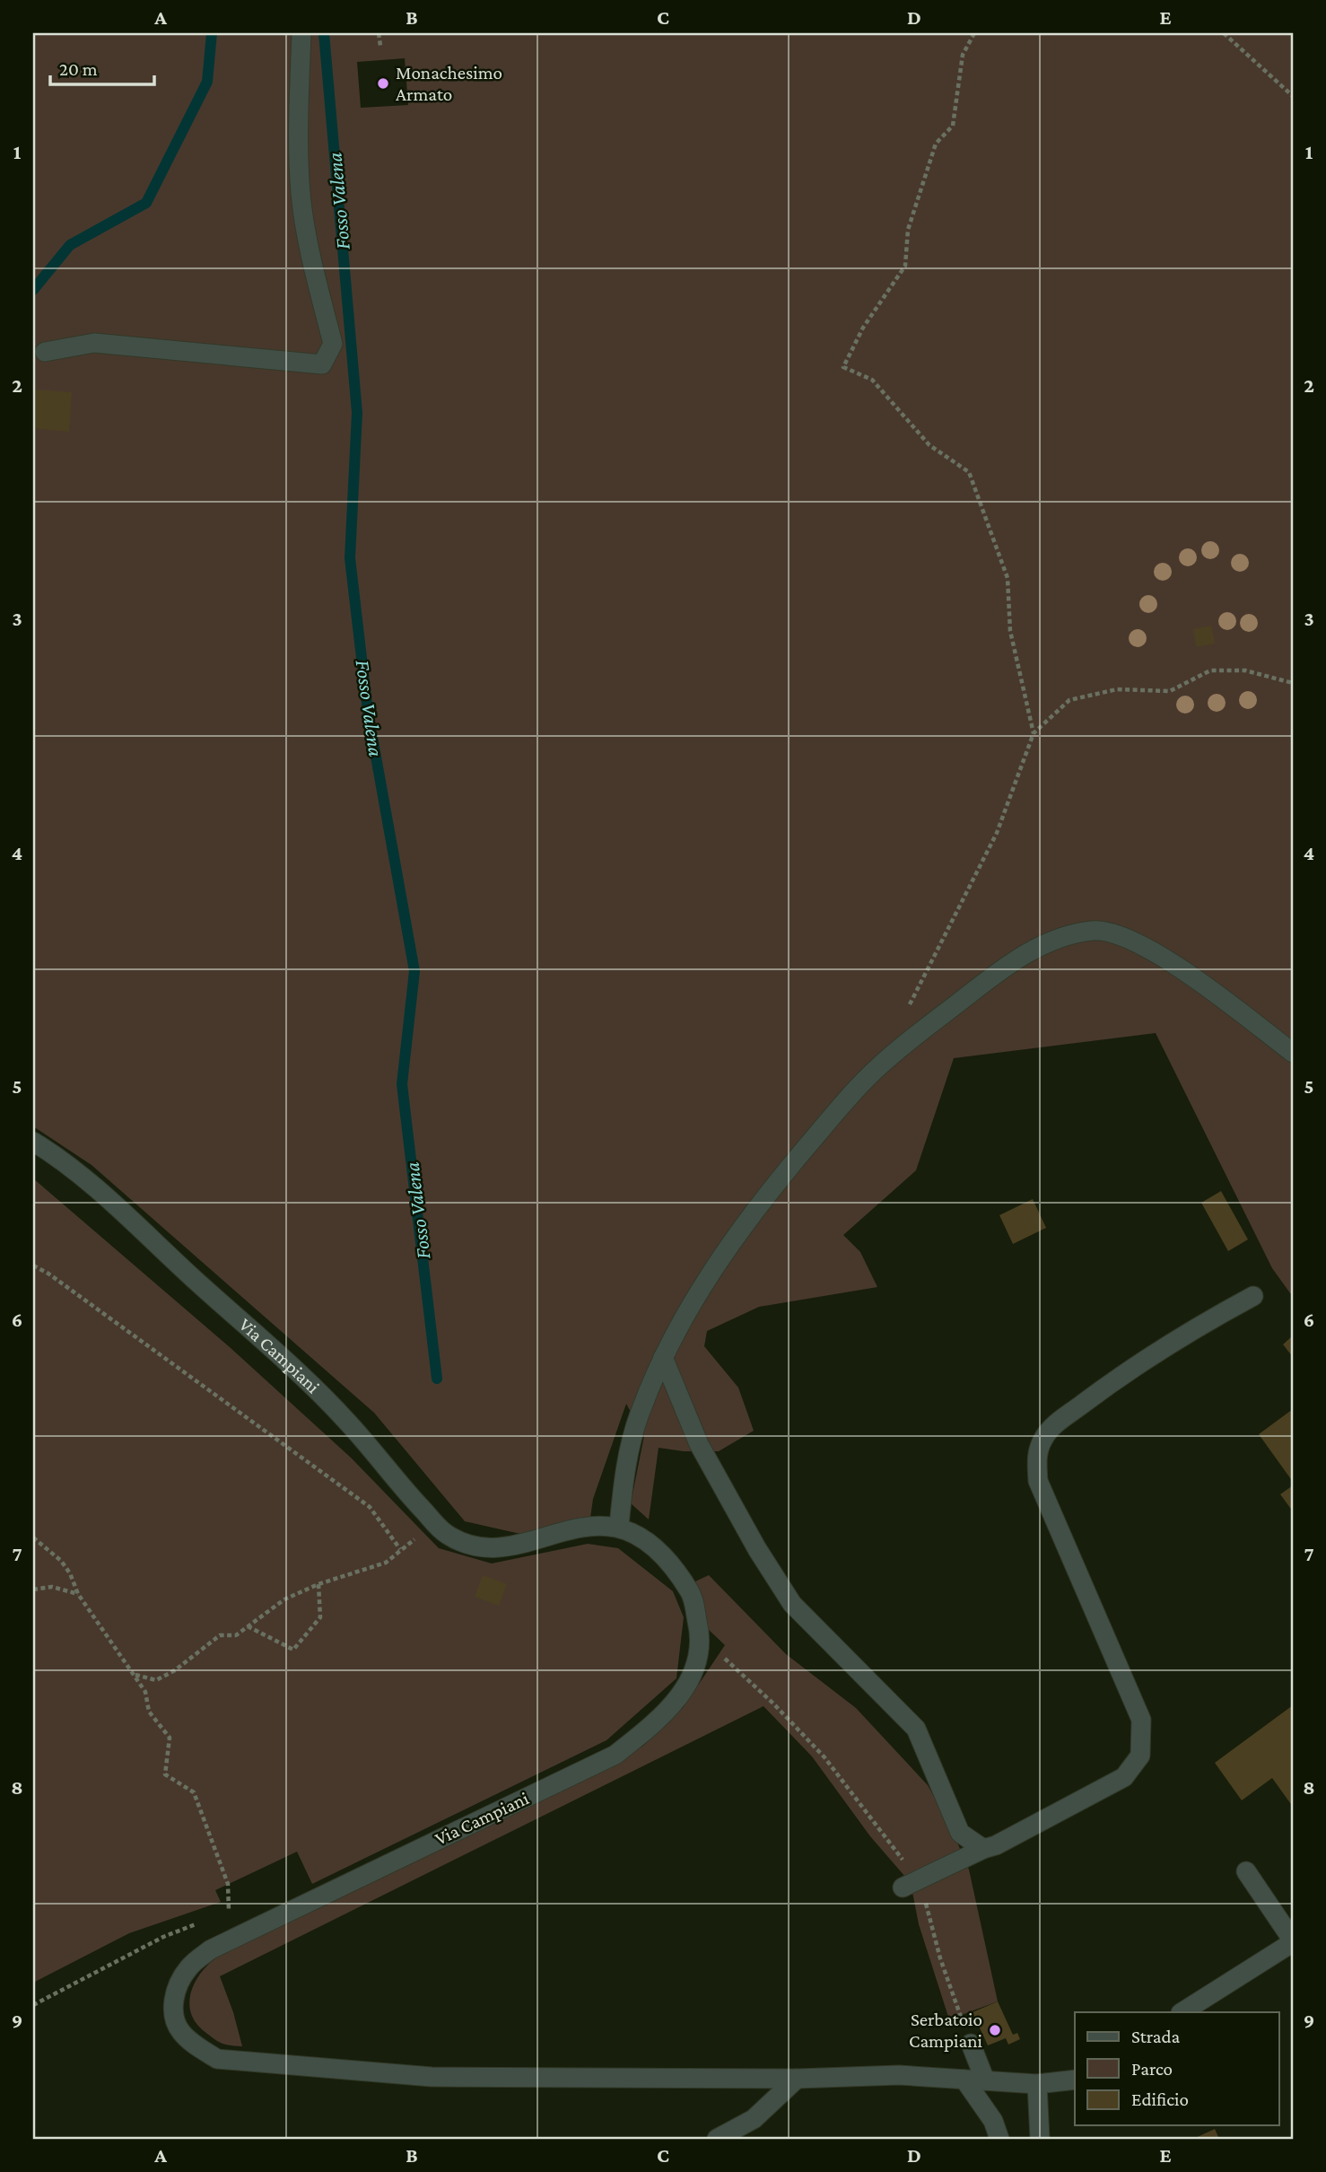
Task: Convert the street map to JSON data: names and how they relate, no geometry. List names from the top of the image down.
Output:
{
  "streets": {
    "street": ["Via Campiani"]
  },
  "water": ["Fosso Valena"],
  "places": ["Monachesimo Armato", "Serbatoio Campiani"],
  "legend": ["Strada", "Parco", "Edificio"],
  "scale_bar": "20 m",
  "grid": {
    "columns": [
      "A",
      "B",
      "C",
      "D",
      "E"
    ],
    "rows": [
      "1",
      "2",
      "3",
      "4",
      "5",
      "6",
      "7",
      "8",
      "9"
    ]
  }
}
